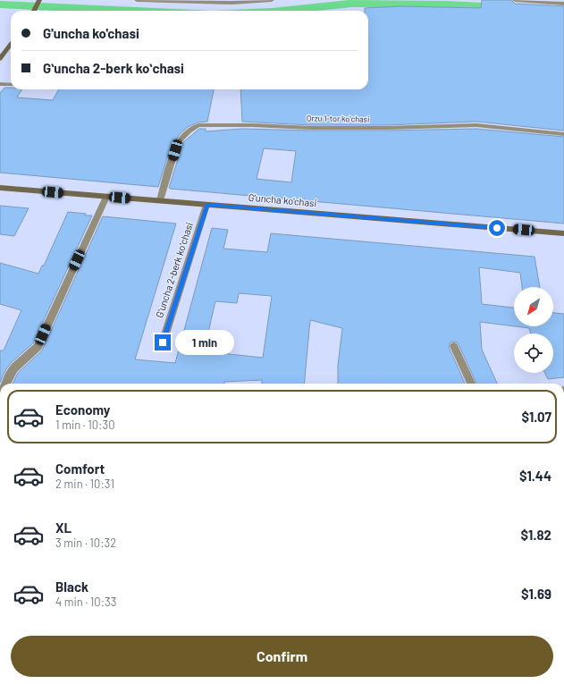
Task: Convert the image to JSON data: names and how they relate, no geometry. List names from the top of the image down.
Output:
{
  "streets": {
    "street": ["Orzu 1-tor koʻchasi", "G'uncha ko'chasi", "Gʻuncha 2-berk koʻchasi"]
  },
  "crossings": [
    ["Orzu 1-tor koʻchasi", "G'uncha ko'chasi"],
    ["G'uncha ko'chasi", "Gʻuncha 2-berk koʻchasi"]
  ],
  "north": "bottom left",
  "page": {
    "banner": ["G'uncha ko'chasi", "Gʻuncha 2-berk koʻchasi"],
    "bubble": "1 min",
    "list": [
      {
        "name": "Economy",
        "note": "1 min · 10:30",
        "value": "$1.07"
      },
      {
        "name": "Comfort",
        "note": "2 min · 10:31",
        "value": "$1.44"
      },
      {
        "name": "XL",
        "note": "3 min · 10:32",
        "value": "$1.82"
      },
      {
        "name": "Black",
        "note": "4 min · 10:33",
        "value": "$1.69"
      }
    ],
    "buttons": "Confirm"
  }
}
